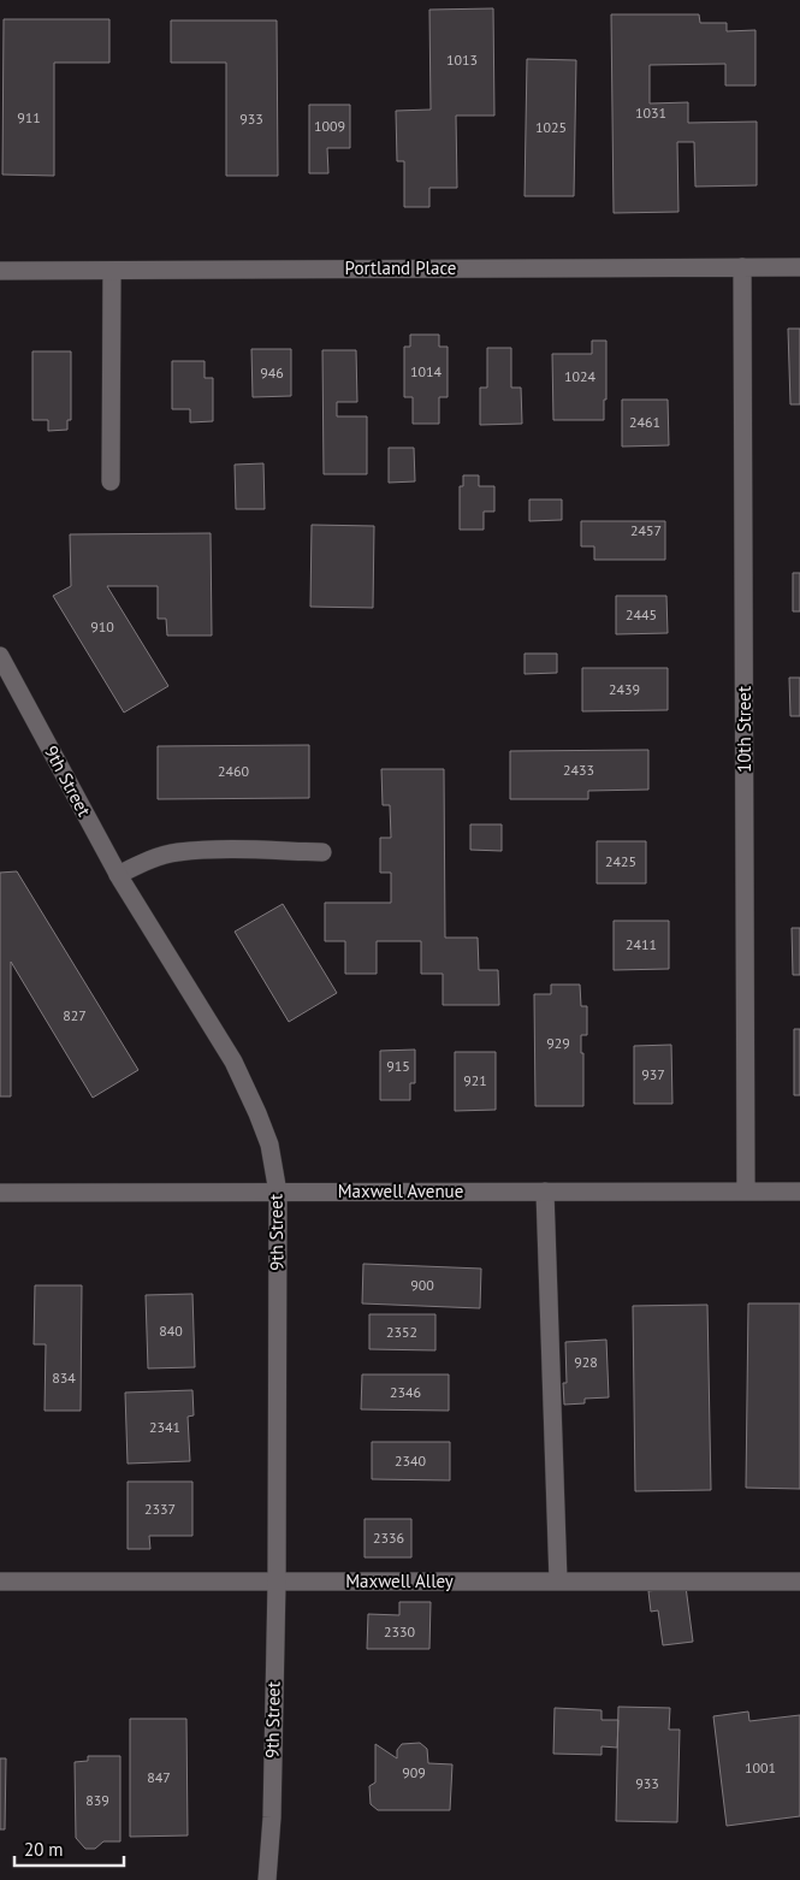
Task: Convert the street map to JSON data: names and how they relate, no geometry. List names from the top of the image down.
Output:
{
  "streets": {
    "street": [
      "Portland Place",
      "10th Street",
      "9th Street",
      "Maxwell Avenue",
      "Maxwell Alley"
    ]
  },
  "crossings": [
    ["Portland Place", "10th Street"],
    ["10th Street", "Maxwell Avenue"],
    ["9th Street", "Maxwell Avenue"],
    ["9th Street", "Maxwell Alley"]
  ],
  "house_numbers": [
    "1013",
    "1031",
    "911",
    "933",
    "1009",
    "1025",
    "1014",
    "946",
    "1024",
    "2461",
    "2457",
    "2445",
    "910",
    "2439",
    "2433",
    "2460",
    "2425",
    "2411",
    "827",
    "929",
    "915",
    "937",
    "921",
    "900",
    "840",
    "2352",
    "928",
    "834",
    "2346",
    "2341",
    "2340",
    "2337",
    "2336",
    "2330",
    "1001",
    "909",
    "847",
    "933",
    "839"
  ],
  "scale_bar": "20 m"
}
